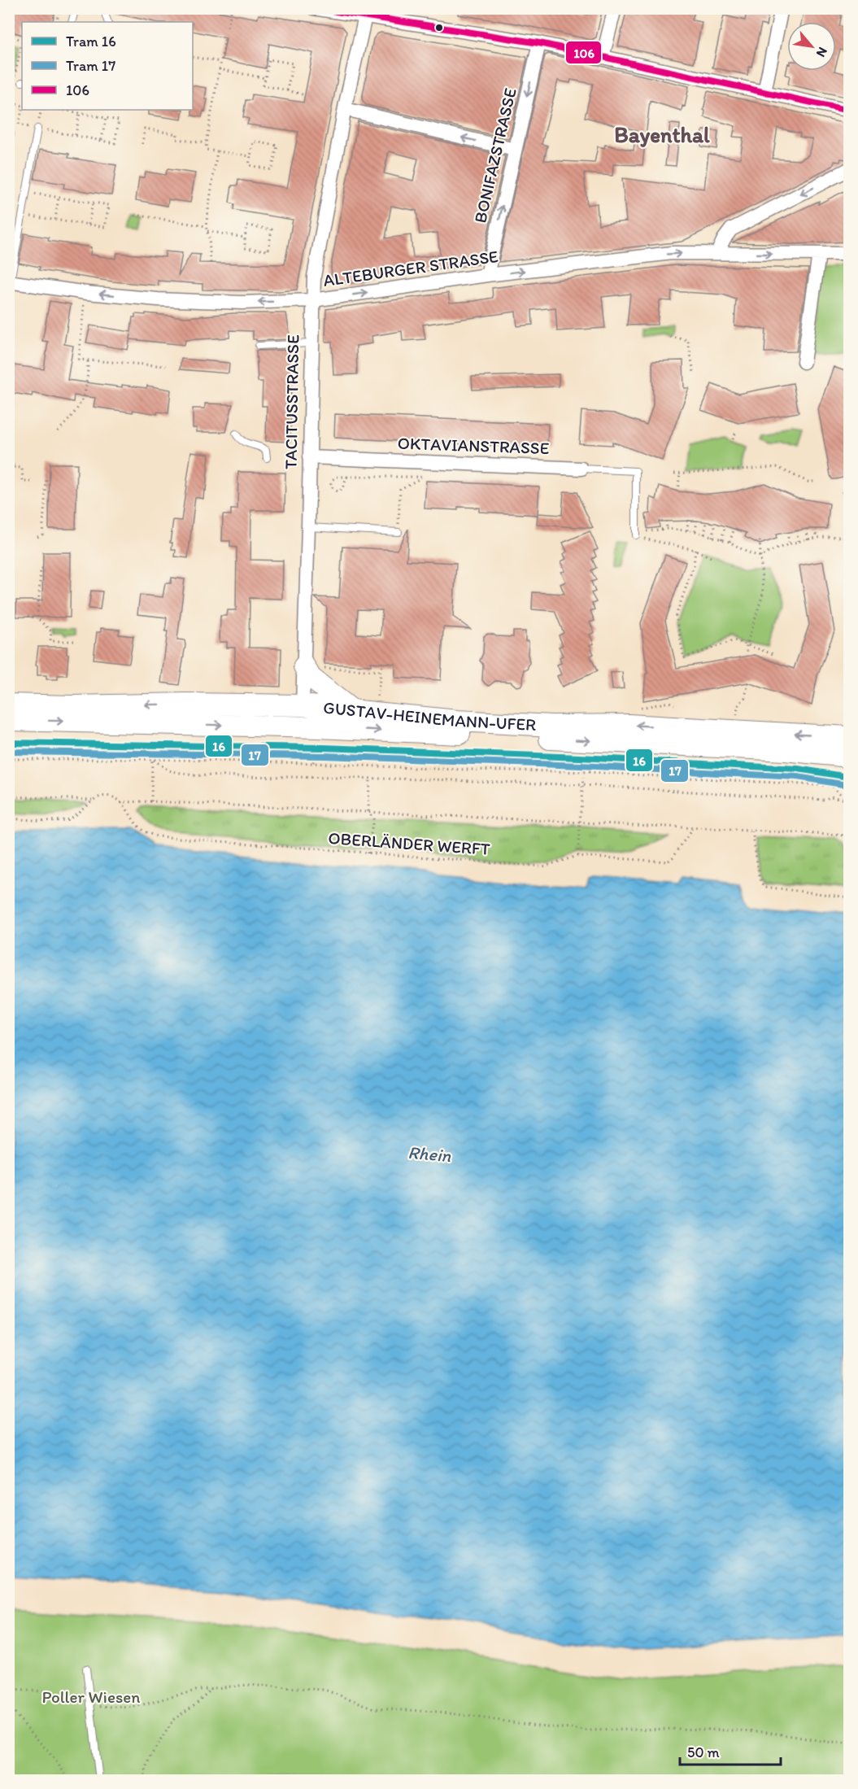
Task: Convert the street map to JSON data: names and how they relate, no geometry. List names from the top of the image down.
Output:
{
  "streets": {
    "main road": ["GUSTAV-HEINEMANN-UFER"],
    "street": [
      "BONIFAZSTRASSE",
      "ALTEBURGER STRASSE",
      "TACITUSSTRASSE",
      "OKTAVIANSTRASSE"
    ],
    "path": ["OBERLÄNDER WERFT"]
  },
  "crossings": [
    ["BONIFAZSTRASSE", "ALTEBURGER STRASSE"],
    ["ALTEBURGER STRASSE", "TACITUSSTRASSE"],
    ["TACITUSSTRASSE", "OKTAVIANSTRASSE"],
    ["TACITUSSTRASSE", "GUSTAV-HEINEMANN-UFER"]
  ],
  "districts": ["Bayenthal"],
  "water": ["Rhein"],
  "parks": ["Poller Wiesen"],
  "lines": ["transit line 106", "tram line 16", "tram line 17"],
  "legend": ["Tram 16", "Tram 17", "106"],
  "scale_bar": "50 m",
  "north": "bottom right"
}
